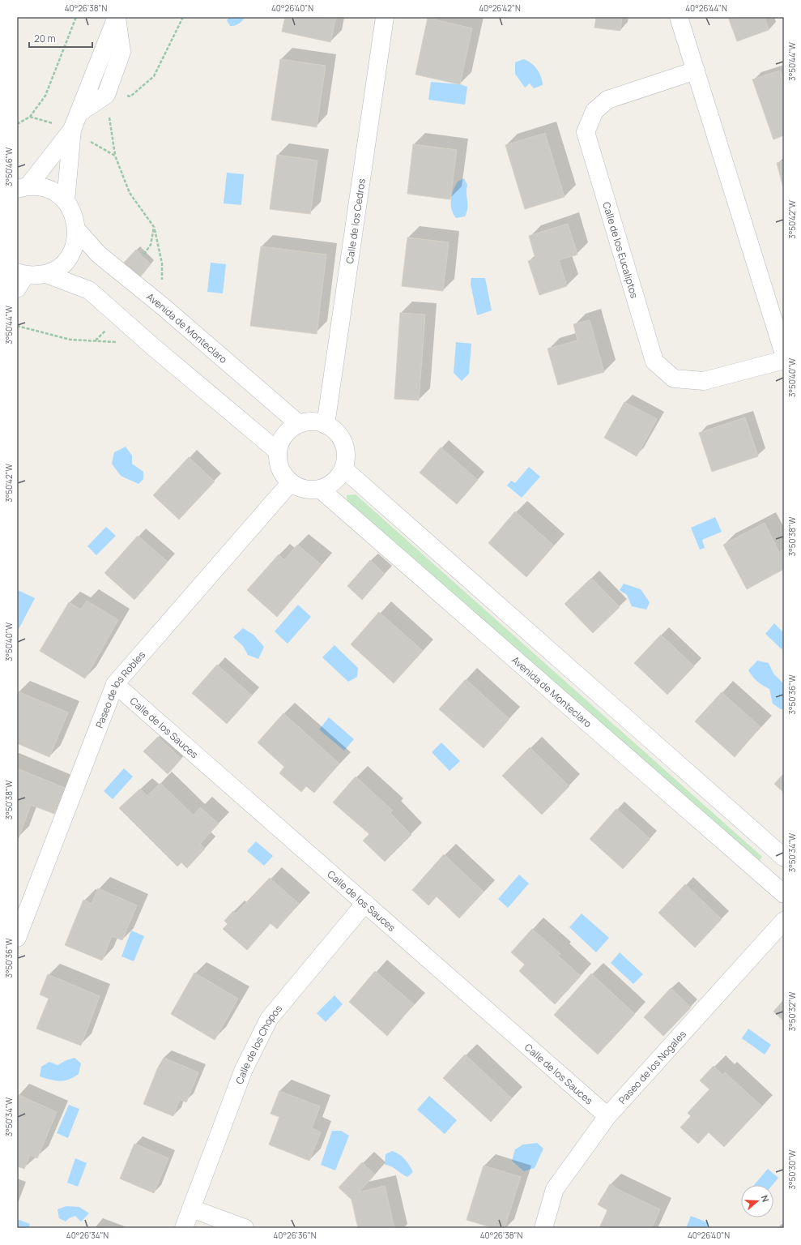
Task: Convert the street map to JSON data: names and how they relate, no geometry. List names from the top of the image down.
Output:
{
  "streets": {
    "street": [
      "Calle de los Cedros",
      "Calle de los Eucaliptos",
      "Avenida de Monteclaro",
      "Paseo de los Robles",
      "Calle de los Sauces",
      "Calle de los Chopos",
      "Paseo de los Nogales"
    ]
  },
  "crossings": [
    ["Calle de los Cedros", "Avenida de Monteclaro"],
    ["Calle de los Cedros", "Paseo de los Robles"],
    ["Avenida de Monteclaro", "Paseo de los Robles"],
    ["Paseo de los Robles", "Calle de los Sauces"],
    ["Calle de los Sauces", "Calle de los Chopos"],
    ["Calle de los Sauces", "Paseo de los Nogales"]
  ],
  "scale_bar": "20 m",
  "north": "right",
  "coordinates": [
    "40°26'38\"N",
    "40°26'40\"N",
    "40°26'42\"N",
    "40°26'44\"N",
    "3°50'44\"W",
    "3°50'46\"W",
    "3°50'42\"W",
    "3°50'40\"W",
    "3°50'38\"W",
    "3°50'36\"W",
    "3°50'34\"W",
    "3°50'32\"W",
    "3°50'30\"W",
    "40°26'34\"N",
    "40°26'36\"N"
  ]
}
